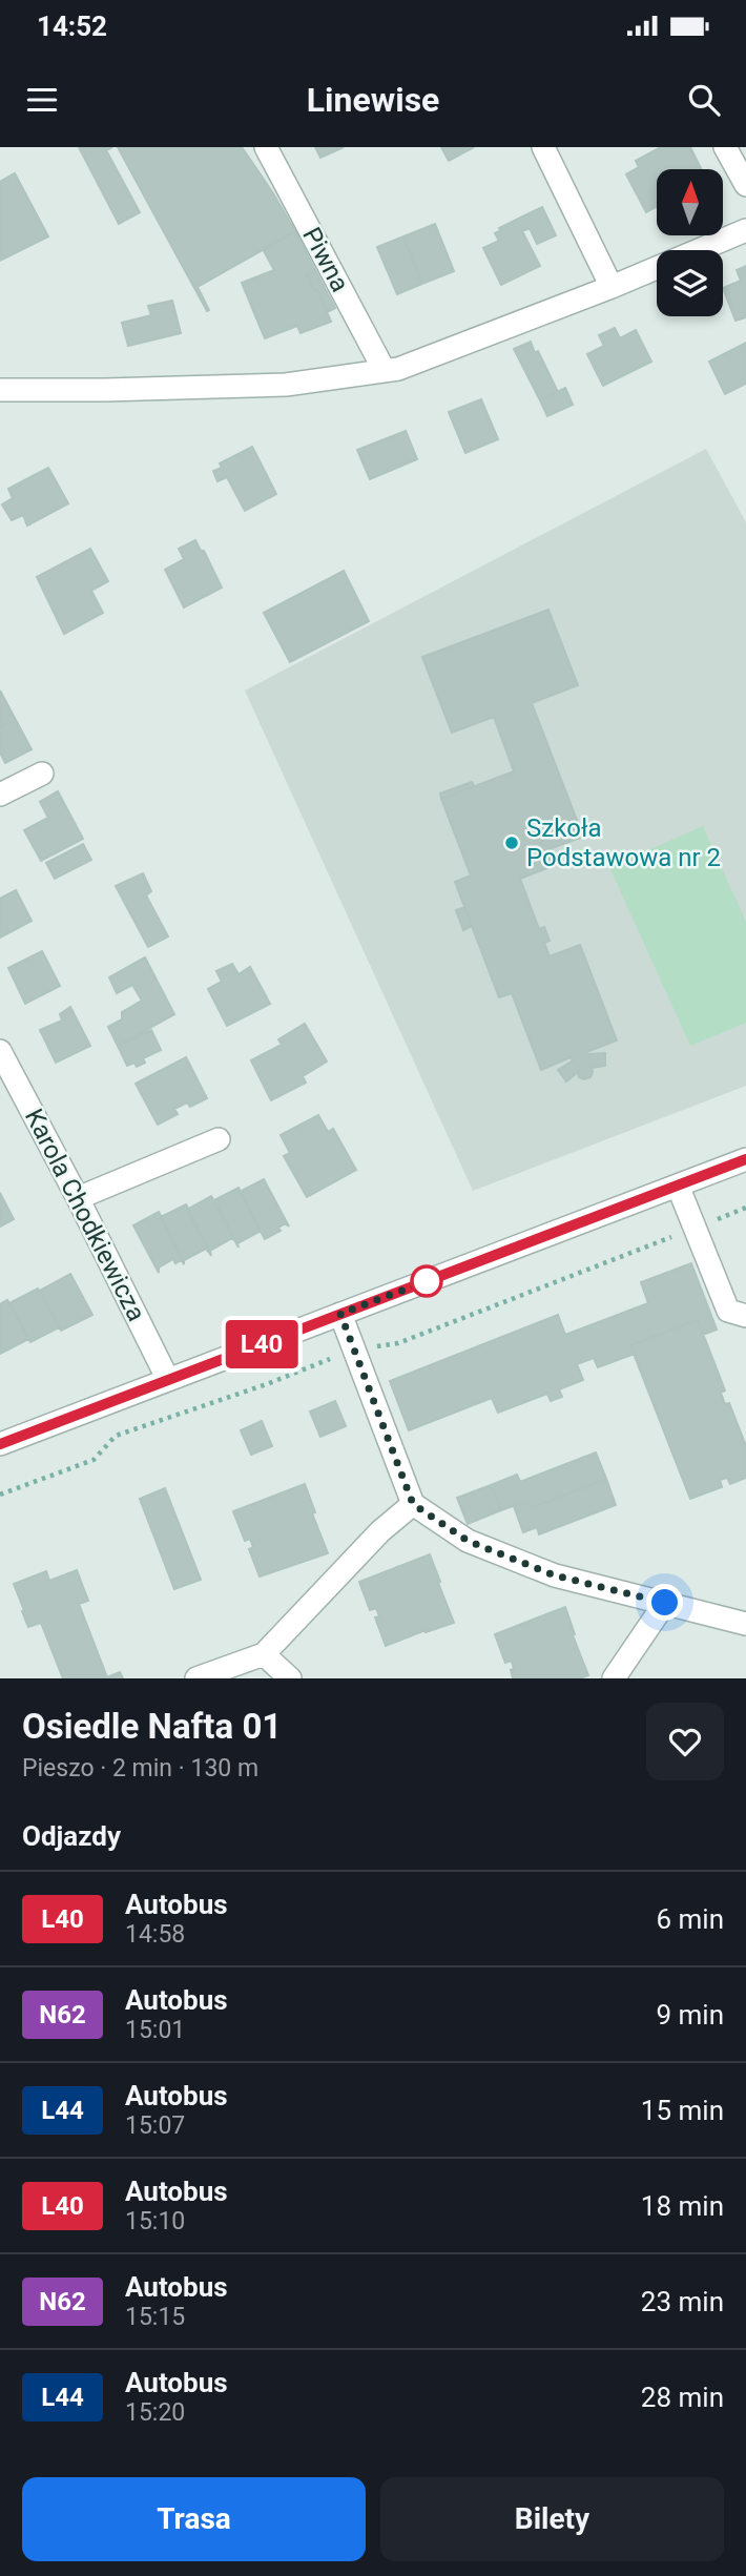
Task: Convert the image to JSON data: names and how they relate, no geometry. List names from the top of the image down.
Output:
{
  "streets": {
    "street": ["Piwna", "Karola Chodkiewicza"]
  },
  "places": ["Szkoła Podstawowa nr 2"],
  "lines": ["bus line L40"],
  "north": "top",
  "page": {
    "status": "14:52",
    "header": "Linewise",
    "on_map": "L40",
    "heading": [
      ["Osiedle Nafta 01", "Pieszo · 2 min · 130 m"],
      "Odjazdy"
    ],
    "list": [
      {
        "mark": "L40",
        "name": "Autobus",
        "note": "14:58",
        "value": "6 min"
      },
      {
        "mark": "N62",
        "name": "Autobus",
        "note": "15:01",
        "value": "9 min"
      },
      {
        "mark": "L44",
        "name": "Autobus",
        "note": "15:07",
        "value": "15 min"
      },
      {
        "mark": "L40",
        "name": "Autobus",
        "note": "15:10",
        "value": "18 min"
      },
      {
        "mark": "N62",
        "name": "Autobus",
        "note": "15:15",
        "value": "23 min"
      },
      {
        "mark": "L44",
        "name": "Autobus",
        "note": "15:20",
        "value": "28 min"
      }
    ],
    "buttons": ["Trasa", "Bilety"]
  }
}
